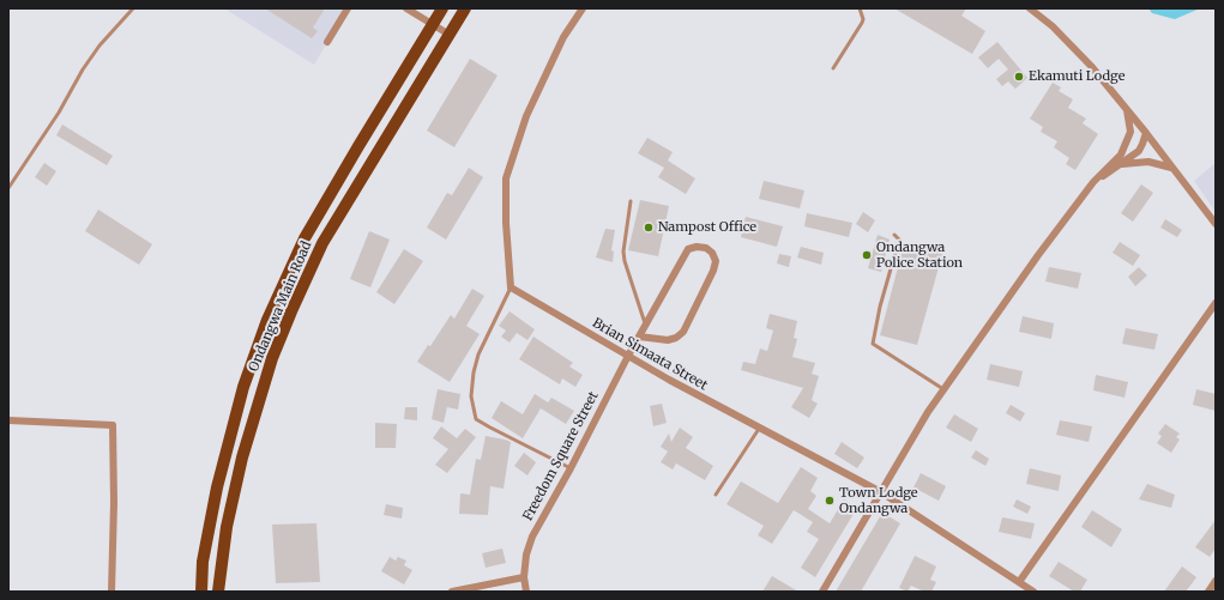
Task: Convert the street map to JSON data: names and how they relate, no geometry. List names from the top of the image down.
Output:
{
  "streets": {
    "main road": ["Ondangwa Main Road"],
    "street": ["Brian Simaata Street", "Freedom Square Street"]
  },
  "crossings": [
    ["Brian Simaata Street", "Freedom Square Street"]
  ],
  "places": [
    "Ekamuti Lodge",
    "Nampost Office",
    "Ondangwa Police Station",
    "Town Lodge Ondangwa"
  ]
}
